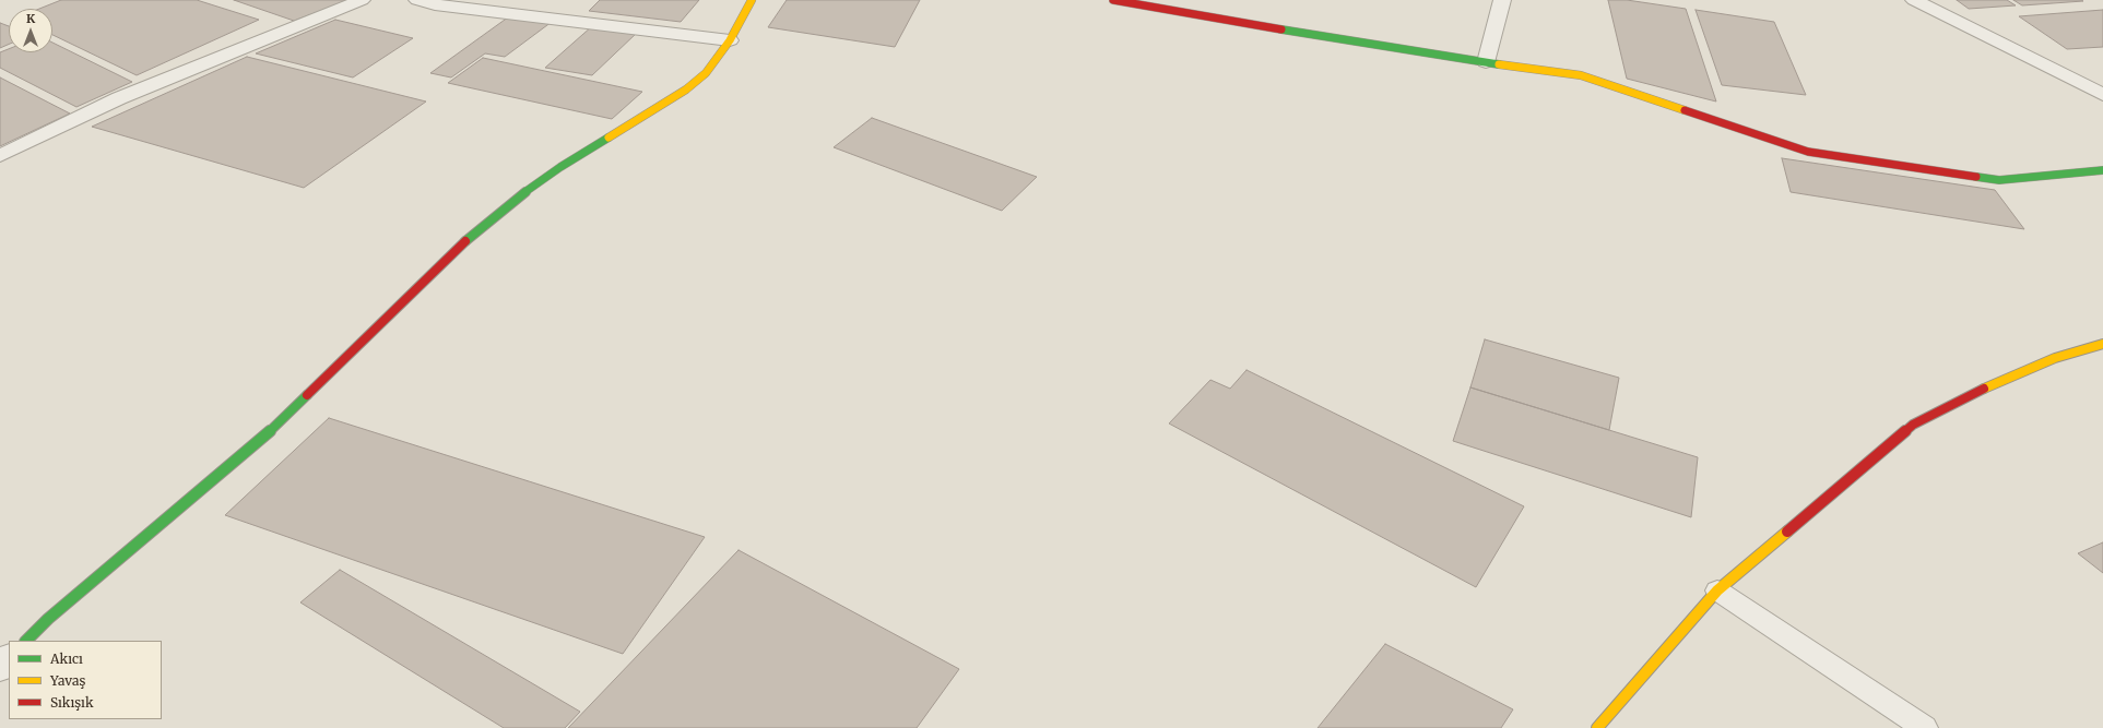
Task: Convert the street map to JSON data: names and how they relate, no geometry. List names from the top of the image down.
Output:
{
  "legend": ["Akıcı", "Yavaş", "Sıkışık"],
  "north": "top"
}
